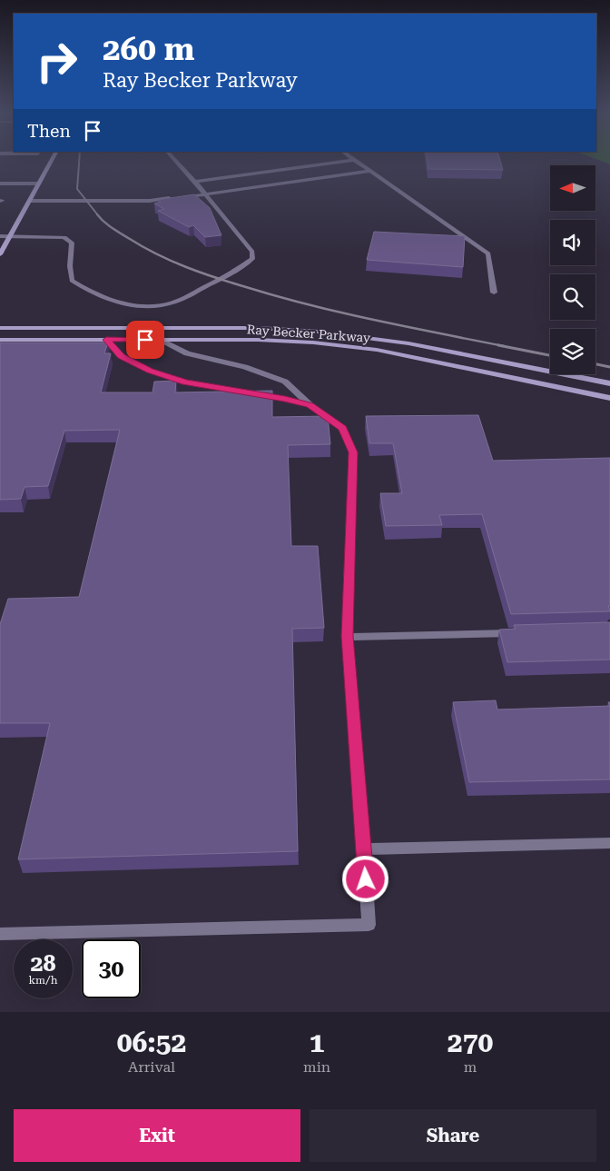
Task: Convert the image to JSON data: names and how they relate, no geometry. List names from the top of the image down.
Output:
{
  "streets": {
    "main road": ["Ray Becker Parkway"]
  },
  "north": "left",
  "page": {
    "turn": ["260 m", "Ray Becker Parkway"],
    "then": "Then",
    "speed": "28 km/h",
    "limit": "30",
    "eta": [
      "06:52",
      "Arrival",
      "1",
      "min",
      "270",
      "m"
    ],
    "buttons": ["Exit", "Share"]
  }
}
